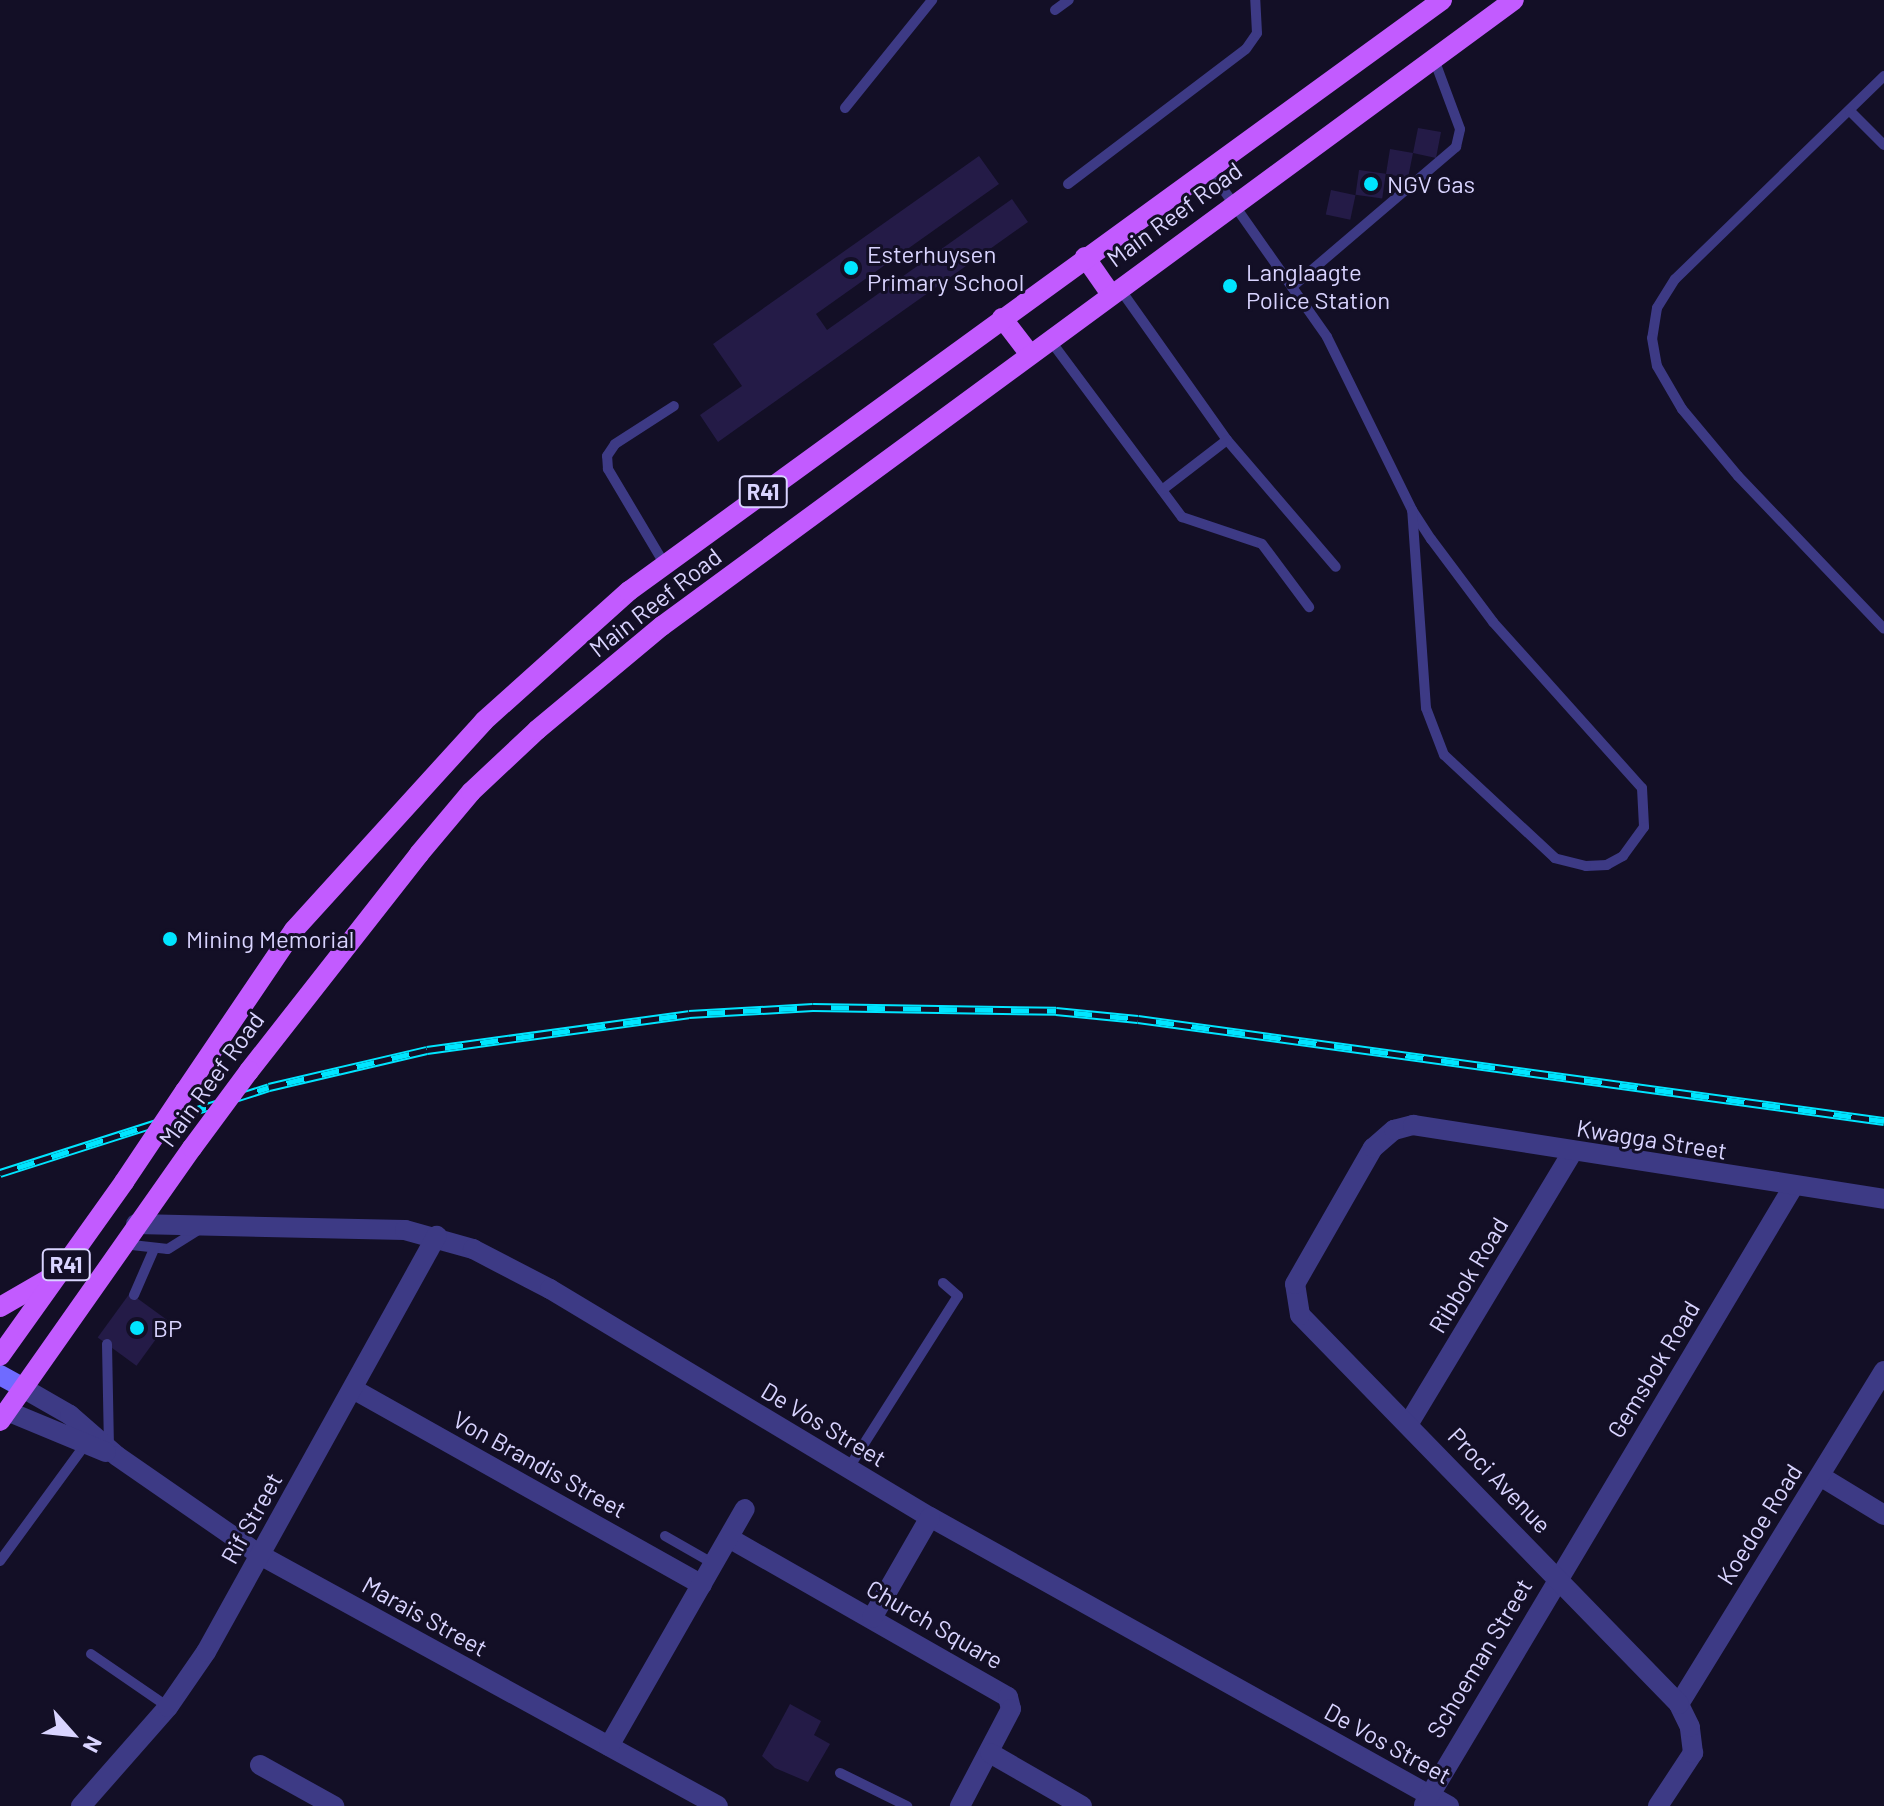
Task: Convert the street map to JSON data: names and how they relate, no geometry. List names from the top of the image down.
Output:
{
  "streets": {
    "main road": ["Main Reef Road", "R41"],
    "street": [
      "Kwagga Street",
      "Ribbok Road",
      "Gemsbok Road",
      "De Vos Street",
      "Von Brandis Street",
      "Proci Avenue",
      "Rif Street",
      "Koedoe Road",
      "Marais Street",
      "Church Square",
      "Schoeman Street"
    ]
  },
  "crossings": [
    ["Main Reef Road", "De Vos Street"],
    ["Main Reef Road", "Marais Street"],
    ["Kwagga Street", "Ribbok Road"],
    ["Kwagga Street", "Gemsbok Road"],
    ["Kwagga Street", "Proci Avenue"],
    ["Ribbok Road", "Proci Avenue"],
    ["Gemsbok Road", "Proci Avenue"],
    ["Gemsbok Road", "Schoeman Street"],
    ["De Vos Street", "Rif Street"],
    ["De Vos Street", "Schoeman Street"],
    ["Von Brandis Street", "Rif Street"],
    ["Proci Avenue", "Koedoe Road"],
    ["Proci Avenue", "Schoeman Street"],
    ["Rif Street", "Marais Street"]
  ],
  "places": [
    "NGV Gas",
    "Esterhuysen Primary School",
    "Langlaagte Police Station",
    "Mining Memorial",
    "BP"
  ],
  "north": "bottom right"
}
